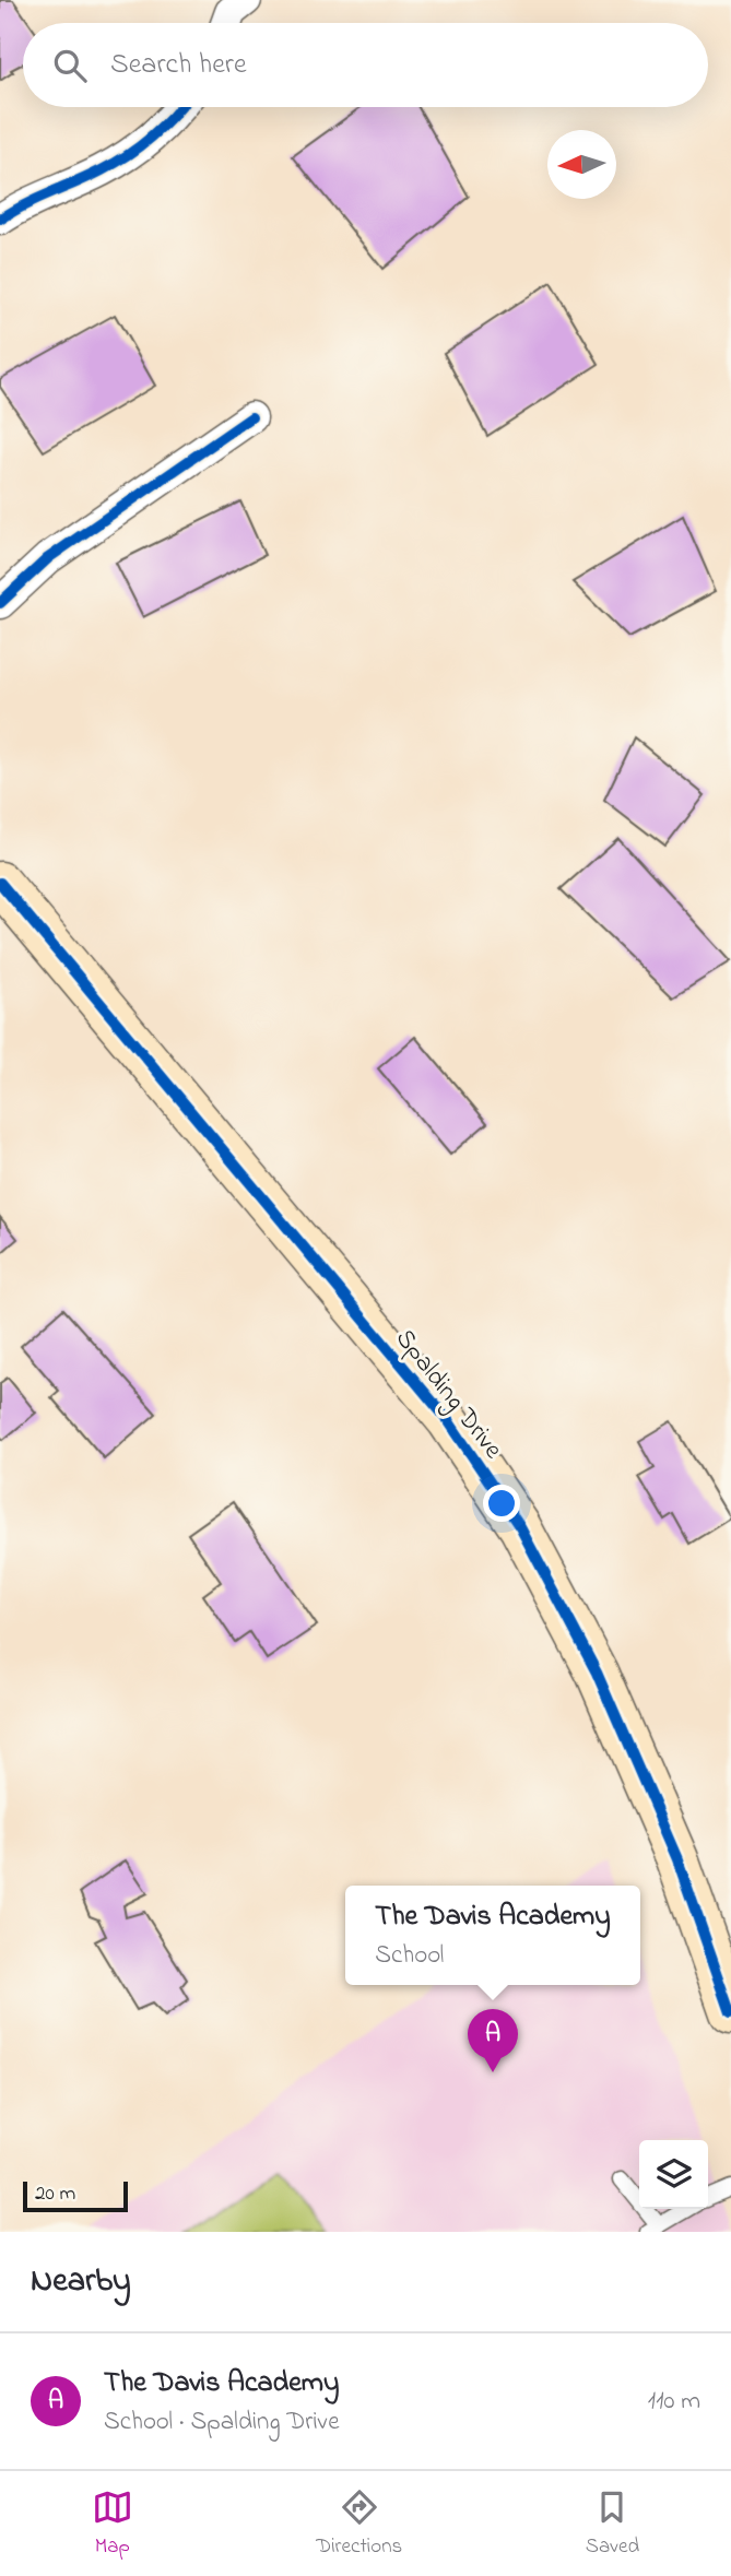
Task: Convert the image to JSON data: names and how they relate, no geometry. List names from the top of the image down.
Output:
{
  "streets": {
    "street": ["Spalding Drive"]
  },
  "scale_bar": "20 m",
  "north": "left",
  "page": {
    "search": "Search here",
    "popup": ["The Davis Academy", "School"],
    "pins": "A",
    "scale": "20 m",
    "heading": "Nearby",
    "list": [
      {
        "mark": "A",
        "name": "The Davis Academy",
        "note": "School · Spalding Drive",
        "value": "110 m"
      }
    ],
    "nav": ["Map", "Directions", "Saved"]
  }
}
